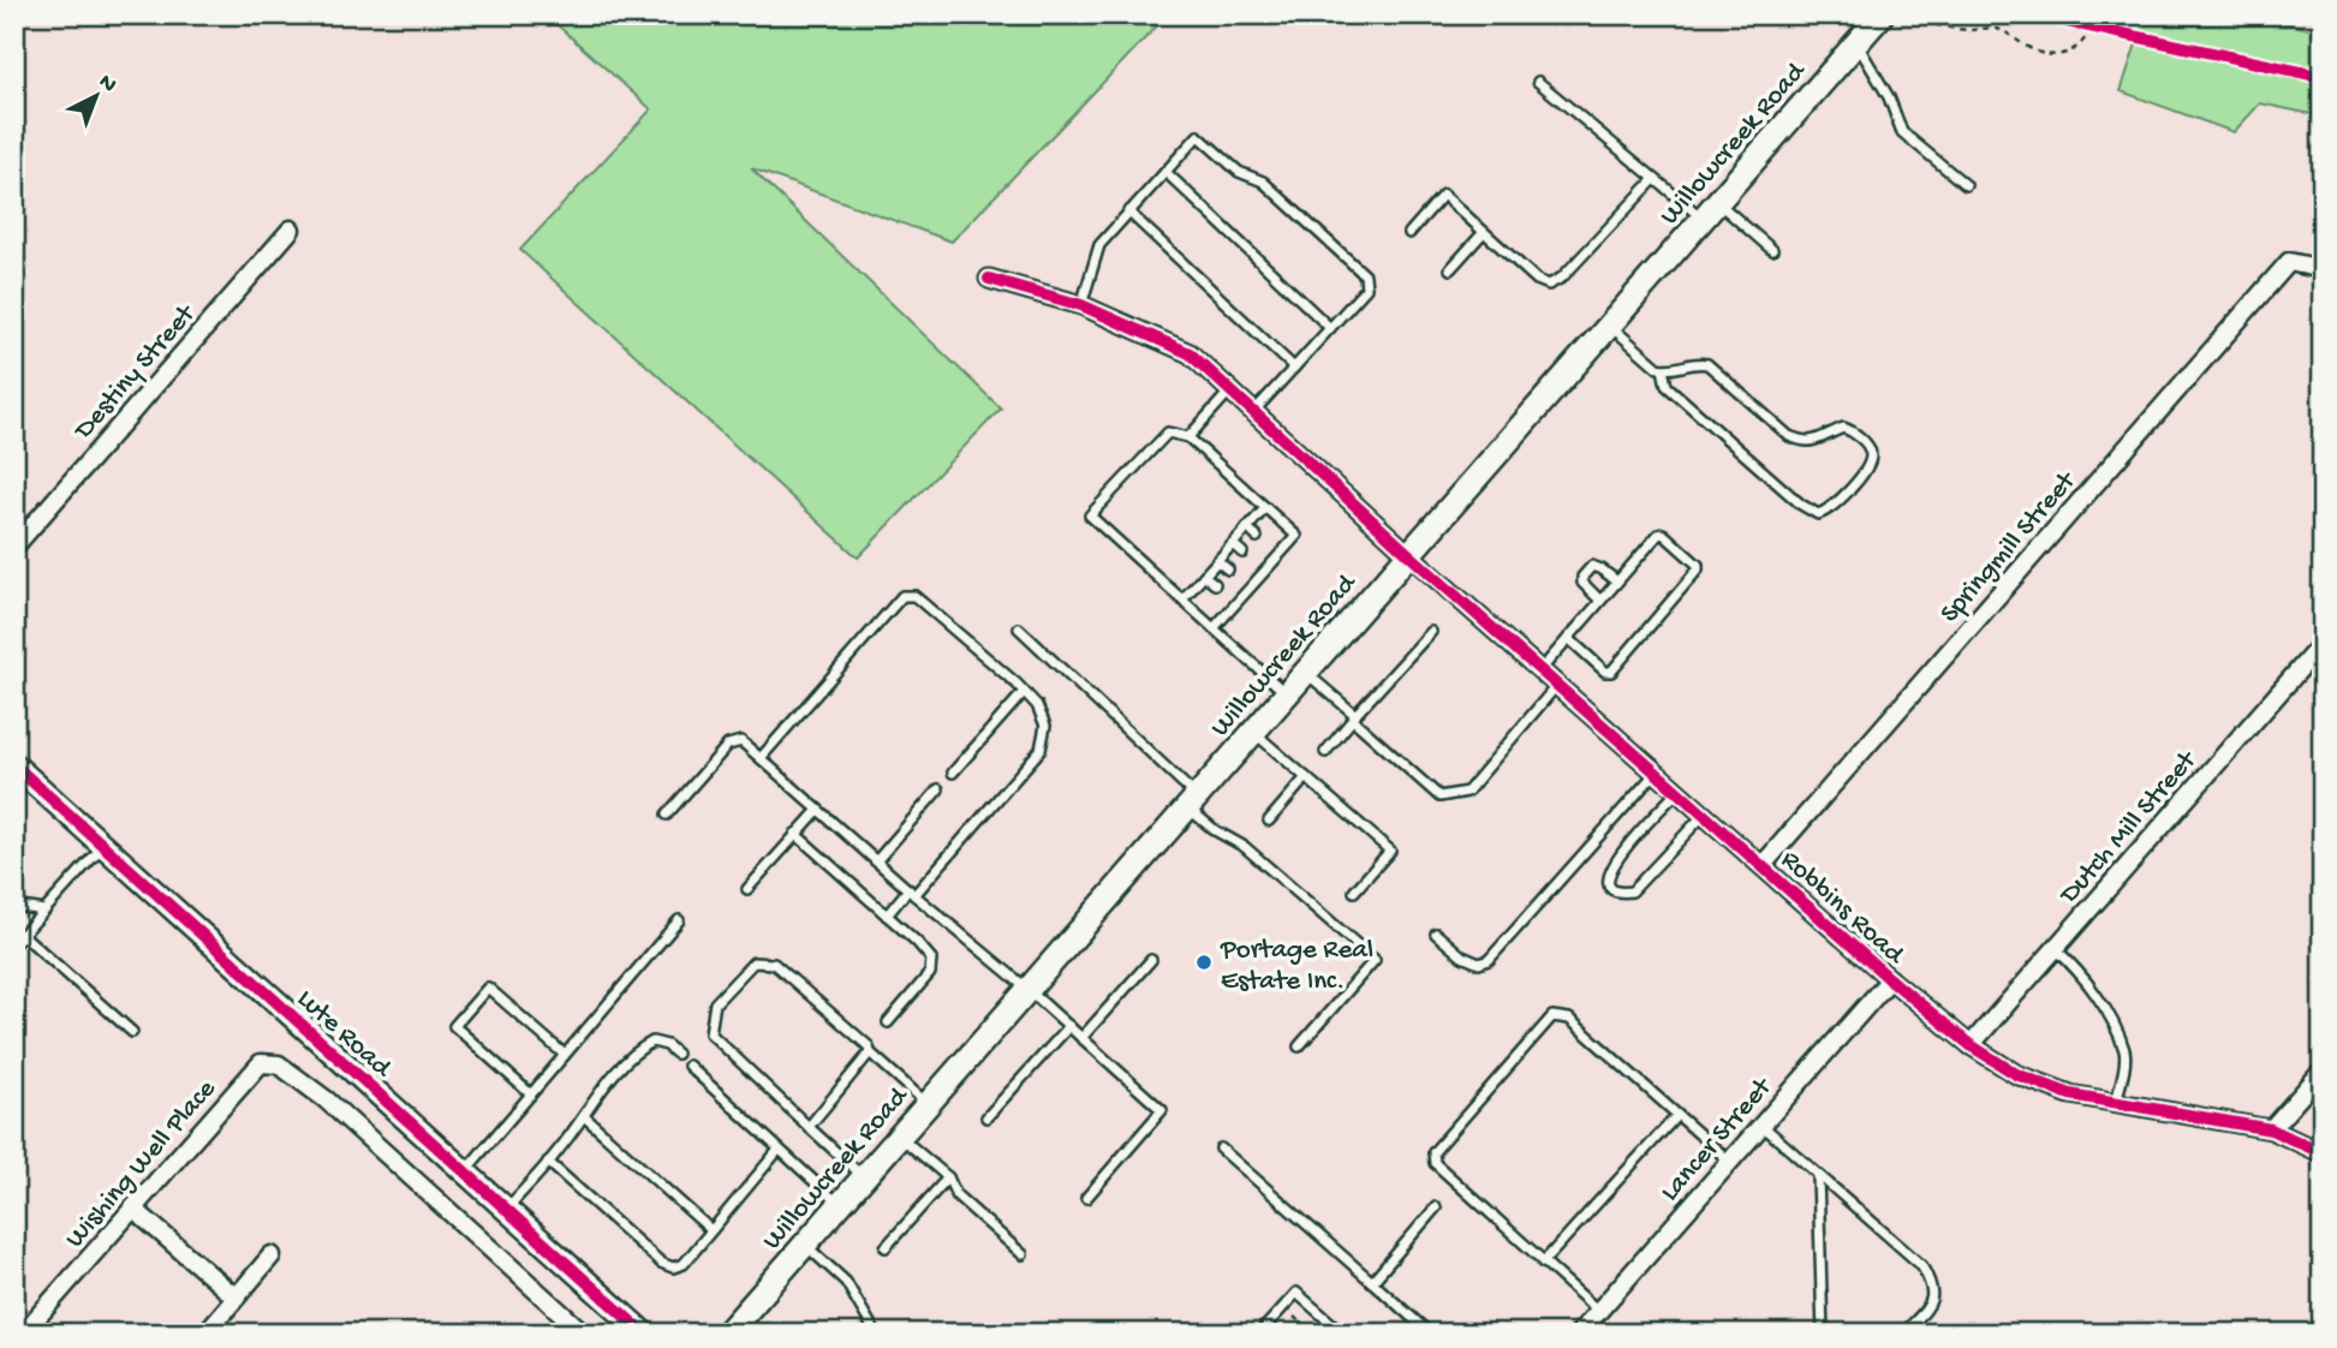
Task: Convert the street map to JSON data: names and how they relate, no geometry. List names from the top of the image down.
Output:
{
  "streets": {
    "main road": ["Willowcreek Road"],
    "street": [
      "Destiny Street",
      "Springmill Street",
      "Dutch Mill Street",
      "Robbins Road",
      "Lute Road",
      "Lancer Street",
      "Wishing Well Place"
    ]
  },
  "crossings": [
    ["Willowcreek Road", "Robbins Road"],
    ["Springmill Street", "Robbins Road"],
    ["Dutch Mill Street", "Robbins Road"],
    ["Robbins Road", "Lancer Street"]
  ],
  "places": ["Portage Real Estate Inc."],
  "north": "top right"
}
